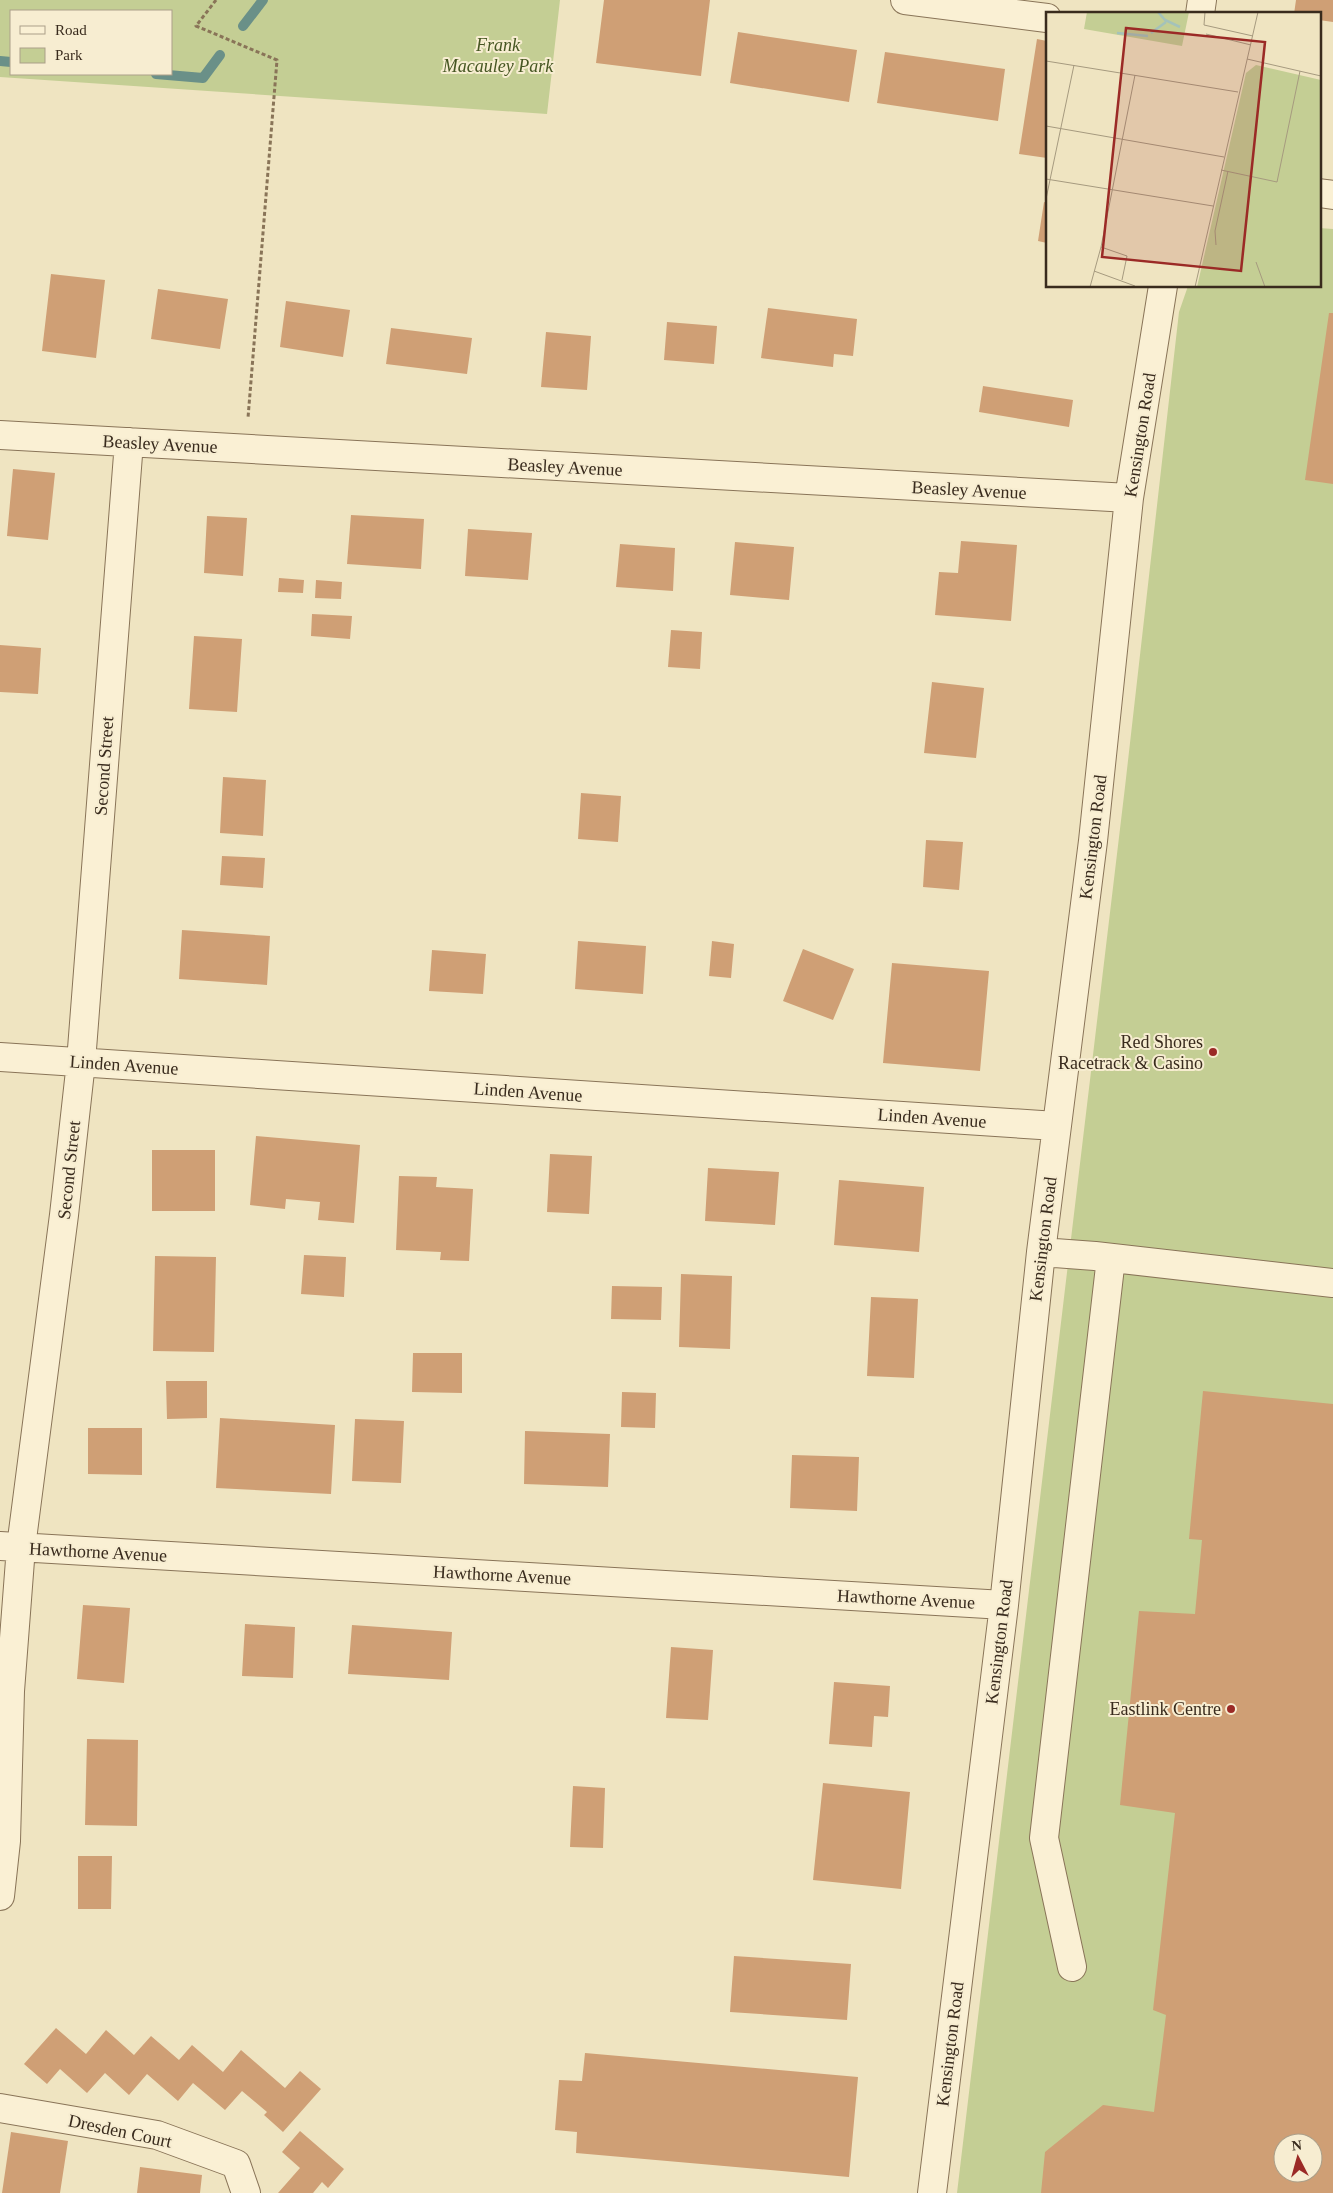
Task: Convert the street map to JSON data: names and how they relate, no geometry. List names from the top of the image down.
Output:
{
  "streets": {
    "street": [
      "Kensington Road",
      "Beasley Avenue",
      "Second Street",
      "Linden Avenue",
      "Hawthorne Avenue",
      "Dresden Court"
    ]
  },
  "crossings": [
    ["Kensington Road", "Beasley Avenue"],
    ["Kensington Road", "Linden Avenue"],
    ["Kensington Road", "Hawthorne Avenue"],
    ["Beasley Avenue", "Second Street"],
    ["Second Street", "Linden Avenue"],
    ["Second Street", "Hawthorne Avenue"]
  ],
  "parks": ["Frank Macauley Park"],
  "places": ["Red Shores Racetrack & Casino", "Eastlink Centre"],
  "legend": ["Road", "Park"],
  "north": "top"
}
